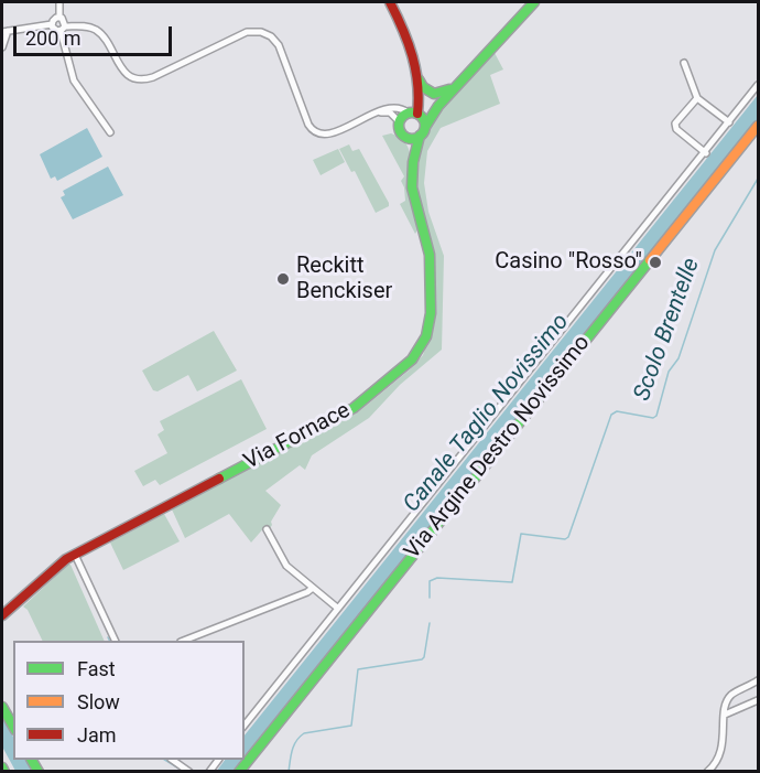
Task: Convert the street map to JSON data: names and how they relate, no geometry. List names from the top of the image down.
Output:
{
  "streets": {
    "street": ["Via Fornace", "Via Argine Destro Novissimo"]
  },
  "water": ["Scolo Brentelle", "Canale Taglio Novissimo"],
  "places": ["Casino \"Rosso\"", "Reckitt Benckiser"],
  "legend": ["Fast", "Slow", "Jam"],
  "scale_bar": "200 m"
}
